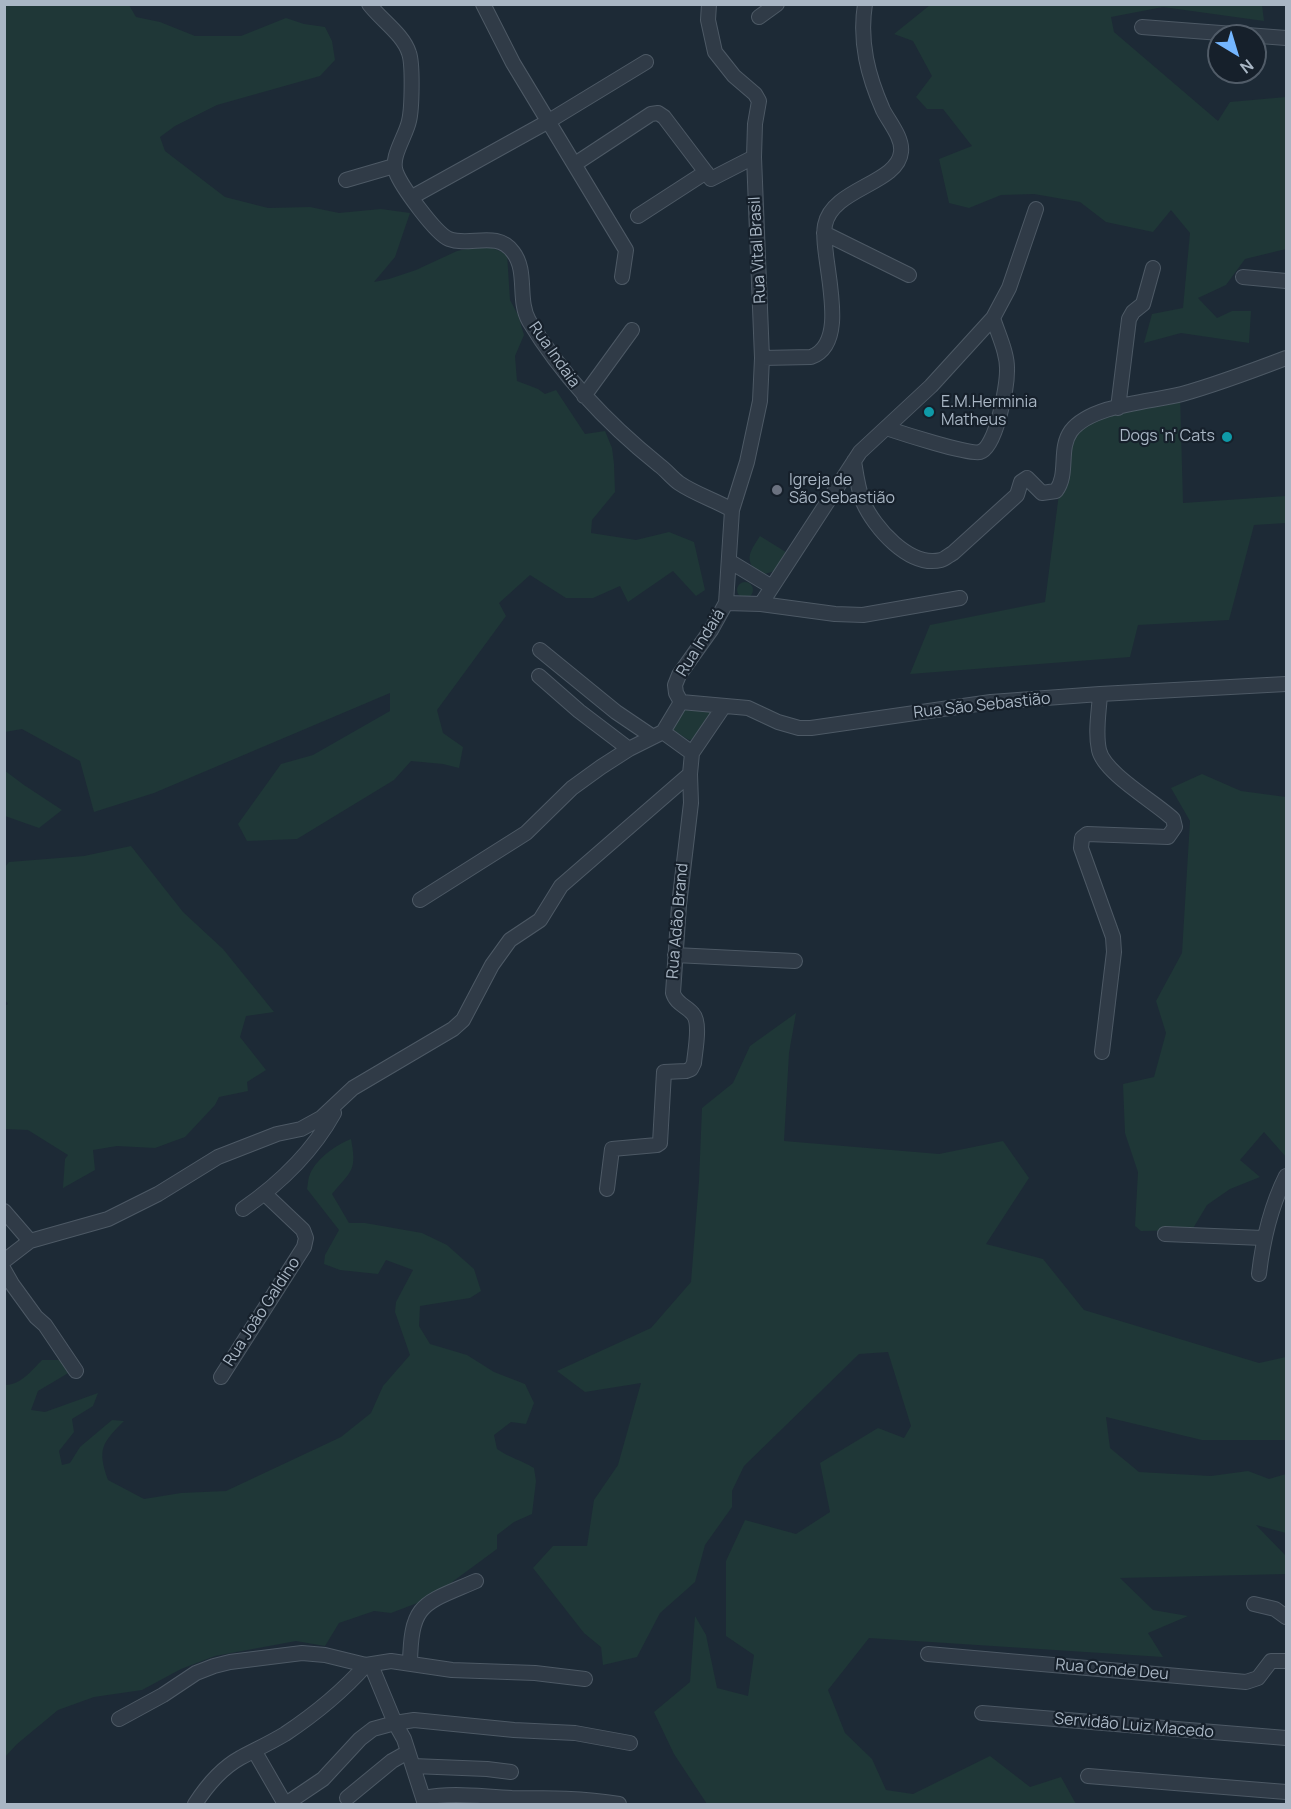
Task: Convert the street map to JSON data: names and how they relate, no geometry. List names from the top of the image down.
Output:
{
  "streets": {
    "street": [
      "Rua Vital Brasil",
      "Rua Indaia",
      "Rua Indaiá",
      "Rua São Sebastião",
      "Rua Adão Brand",
      "Rua João Galdino",
      "Rua Conde Deu",
      "Servidão Luiz Macedo"
    ]
  },
  "crossings": [
    ["Rua Vital Brasil", "Rua Indaia"],
    ["Rua Vital Brasil", "Rua Indaiá"],
    ["Rua Indaia", "Rua Indaiá"],
    ["Rua Indaiá", "Rua São Sebastião"]
  ],
  "places": ["E.M.Herminia Matheus", "Dogs 'n' Cats", "Igreja de São Sebastião"],
  "north": "bottom right"
}
